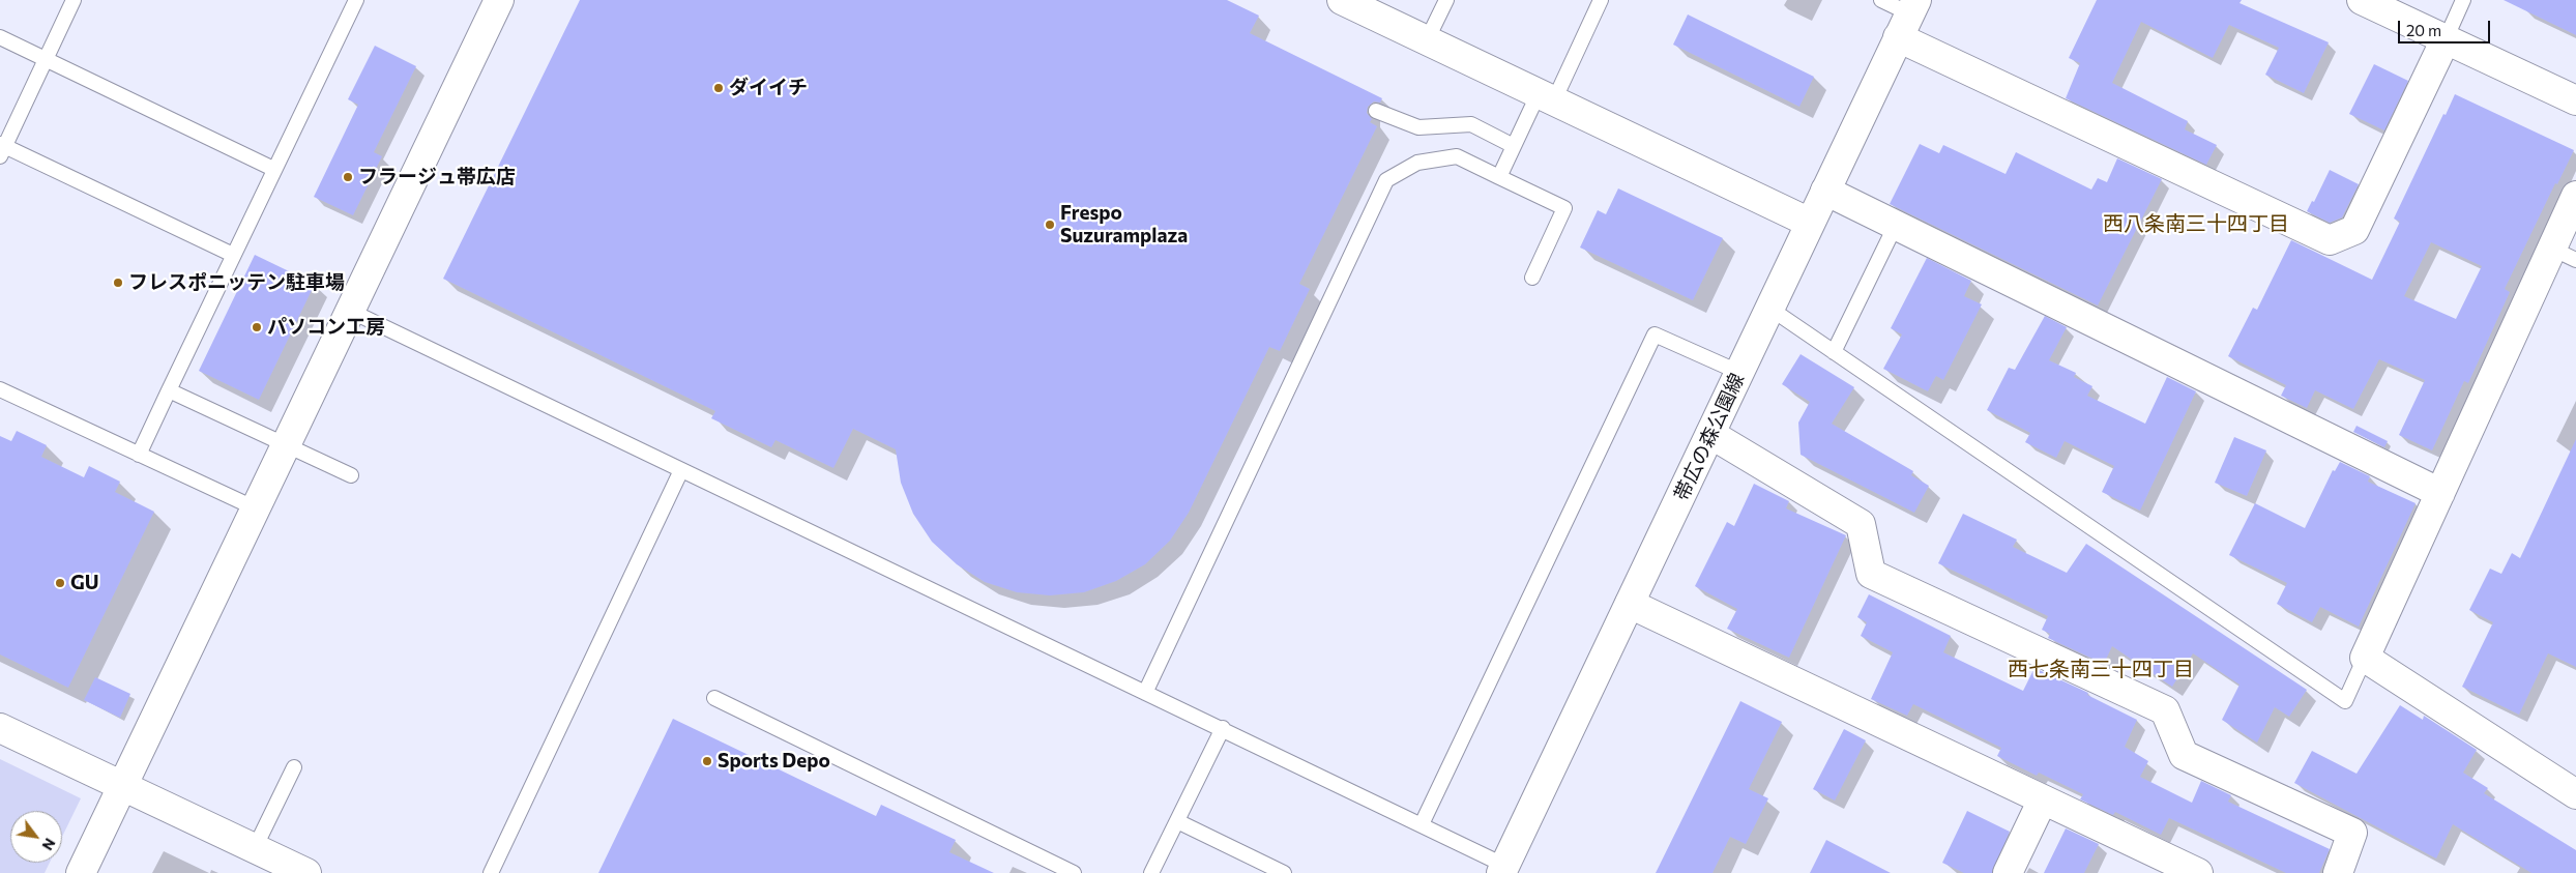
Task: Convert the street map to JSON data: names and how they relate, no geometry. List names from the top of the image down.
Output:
{
  "streets": {
    "street": ["帯広の森公園線"]
  },
  "districts": ["西八条南三十四丁目", "西七条南三十四丁目"],
  "places": [
    "ダイイチ",
    "フラージュ帯広店",
    "Frespo Suzuramplaza",
    "フレスポニッテン駐車場",
    "パソコン工房",
    "GU",
    "Sports Depo"
  ],
  "scale_bar": "20 m",
  "north": "bottom right"
}
